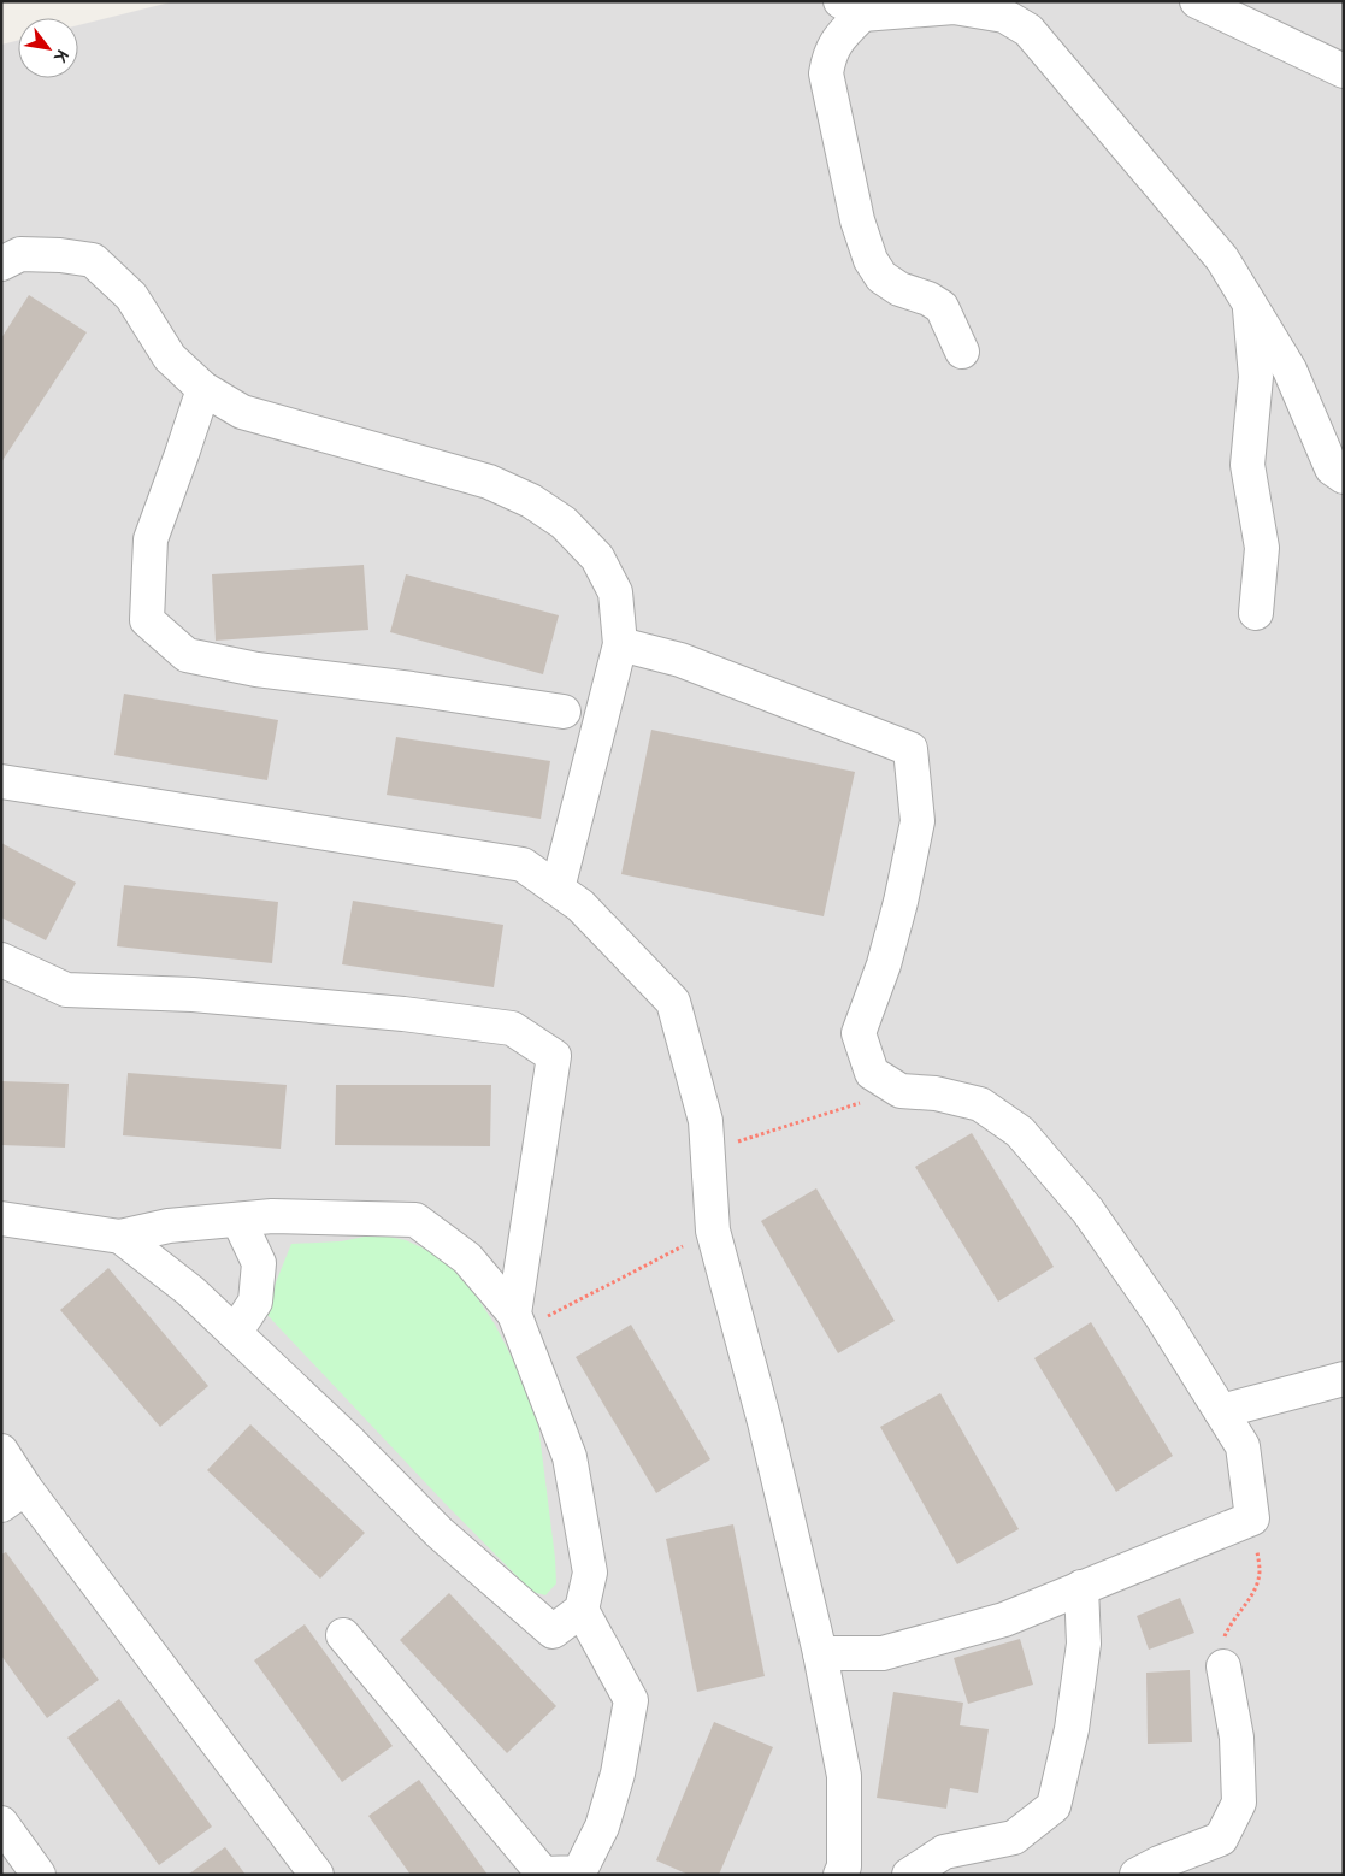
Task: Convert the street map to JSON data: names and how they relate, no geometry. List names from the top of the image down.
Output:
{
  "north": "bottom right"
}
